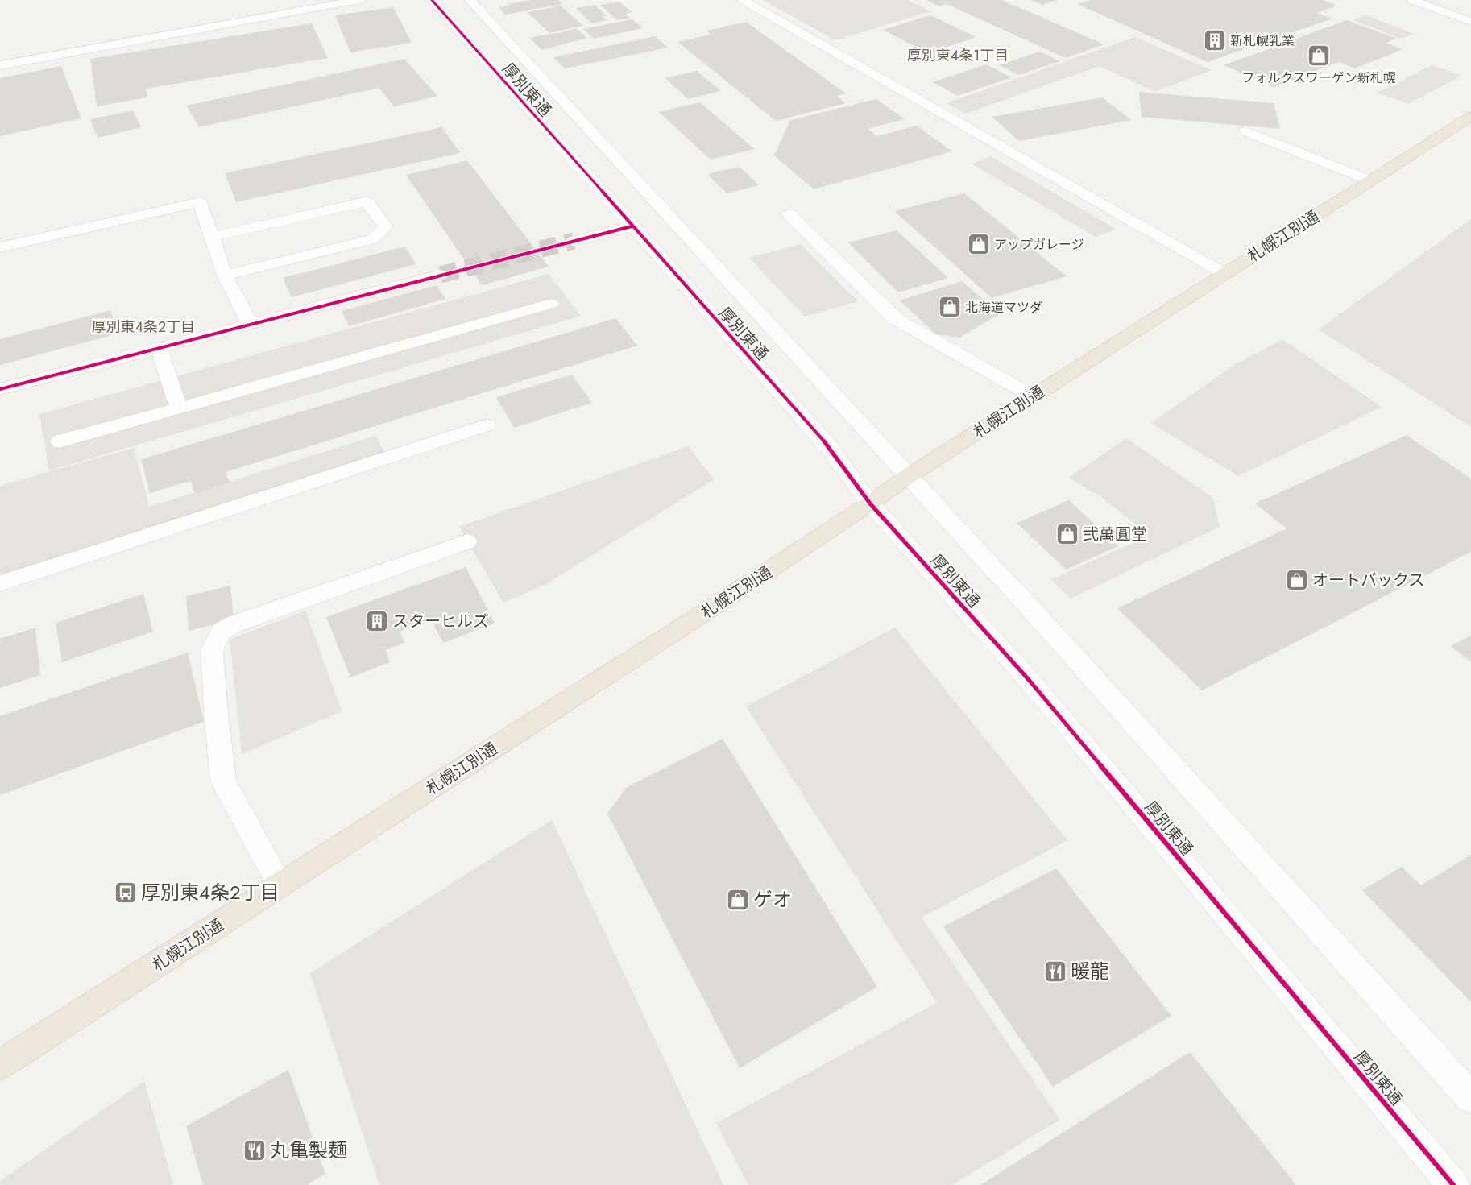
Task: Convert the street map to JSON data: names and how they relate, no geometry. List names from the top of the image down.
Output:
{
  "streets": {
    "highway": ["札幌江別通"],
    "street": ["厚別東通"]
  },
  "crossings": [
    ["厚別東通", "札幌江別通"]
  ],
  "districts": ["厚別東4条1丁目", "厚別東4条2丁目"],
  "places": {
    "building": ["新札幌乳業", "スターヒルズ"],
    "shop": [
      "フォルクスワーゲン新札幌",
      "アップガレージ",
      "北海道マツダ",
      "弐萬圓堂",
      "オートバックス",
      "ゲオ"
    ],
    "bus stop": ["厚別東4条2丁目"],
    "restaurant": ["暖龍", "丸亀製麺"]
  }
}
